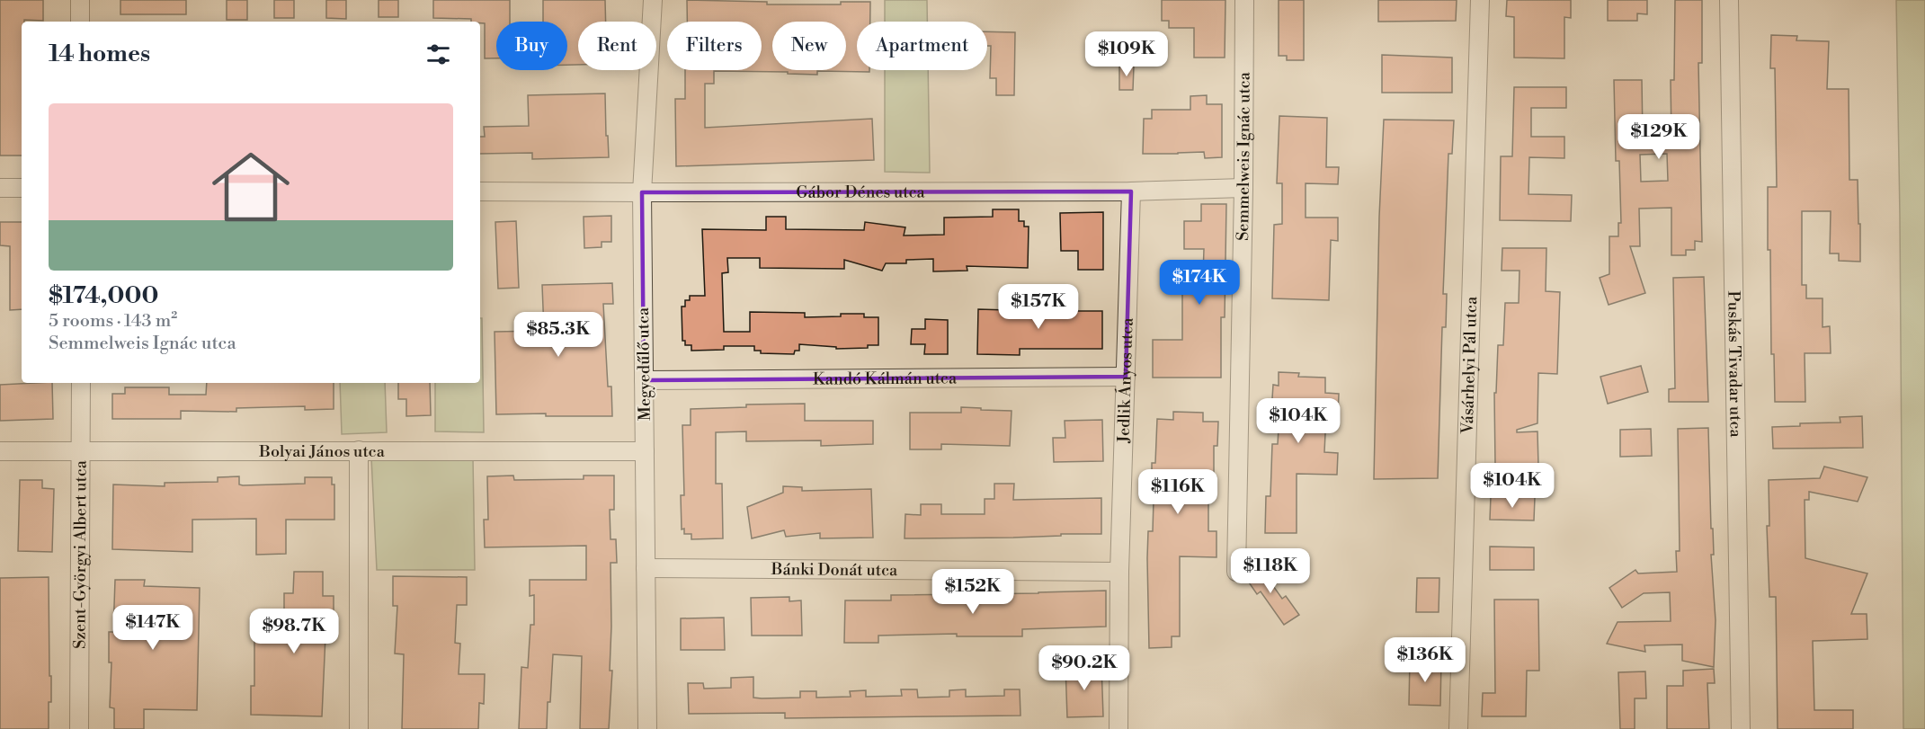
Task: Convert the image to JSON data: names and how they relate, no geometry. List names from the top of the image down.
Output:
{
  "streets": {
    "street": [
      "Semmelweis Ignác utca",
      "Gábor Dénes utca",
      "Megyedűlő utca",
      "Puskás Tivadar utca",
      "Vásárhelyi Pál utca",
      "Kandó Kálmán utca",
      "Jedlik Ányos utca",
      "Bolyai János utca",
      "Szent-Györgyi Albert utca",
      "Bánki Donát utca"
    ]
  },
  "crossings": [
    ["Semmelweis Ignác utca", "Gábor Dénes utca"],
    ["Gábor Dénes utca", "Megyedűlő utca"],
    ["Gábor Dénes utca", "Jedlik Ányos utca"],
    ["Megyedűlő utca", "Kandó Kálmán utca"],
    ["Megyedűlő utca", "Bolyai János utca"],
    ["Megyedűlő utca", "Bánki Donát utca"],
    ["Kandó Kálmán utca", "Jedlik Ányos utca"],
    ["Jedlik Ányos utca", "Bánki Donát utca"],
    ["Bolyai János utca", "Szent-Györgyi Albert utca"]
  ],
  "page": {
    "chip": [
      "Buy",
      "Rent",
      "Filters",
      "New",
      "Apartment"
    ],
    "heading": "14 homes",
    "price": [
      "$109K",
      "$129K",
      "$174K",
      "$157K",
      "$85.3K",
      "$104K",
      "$104K",
      "$116K",
      "$118K",
      "$152K",
      "$147K",
      "$98.7K",
      "$136K",
      "$90.2K"
    ],
    "list": [
      {
        "name": "$174,000",
        "note": "5 rooms · 143 m² · Semmelweis Ignác utca"
      }
    ]
  }
}
